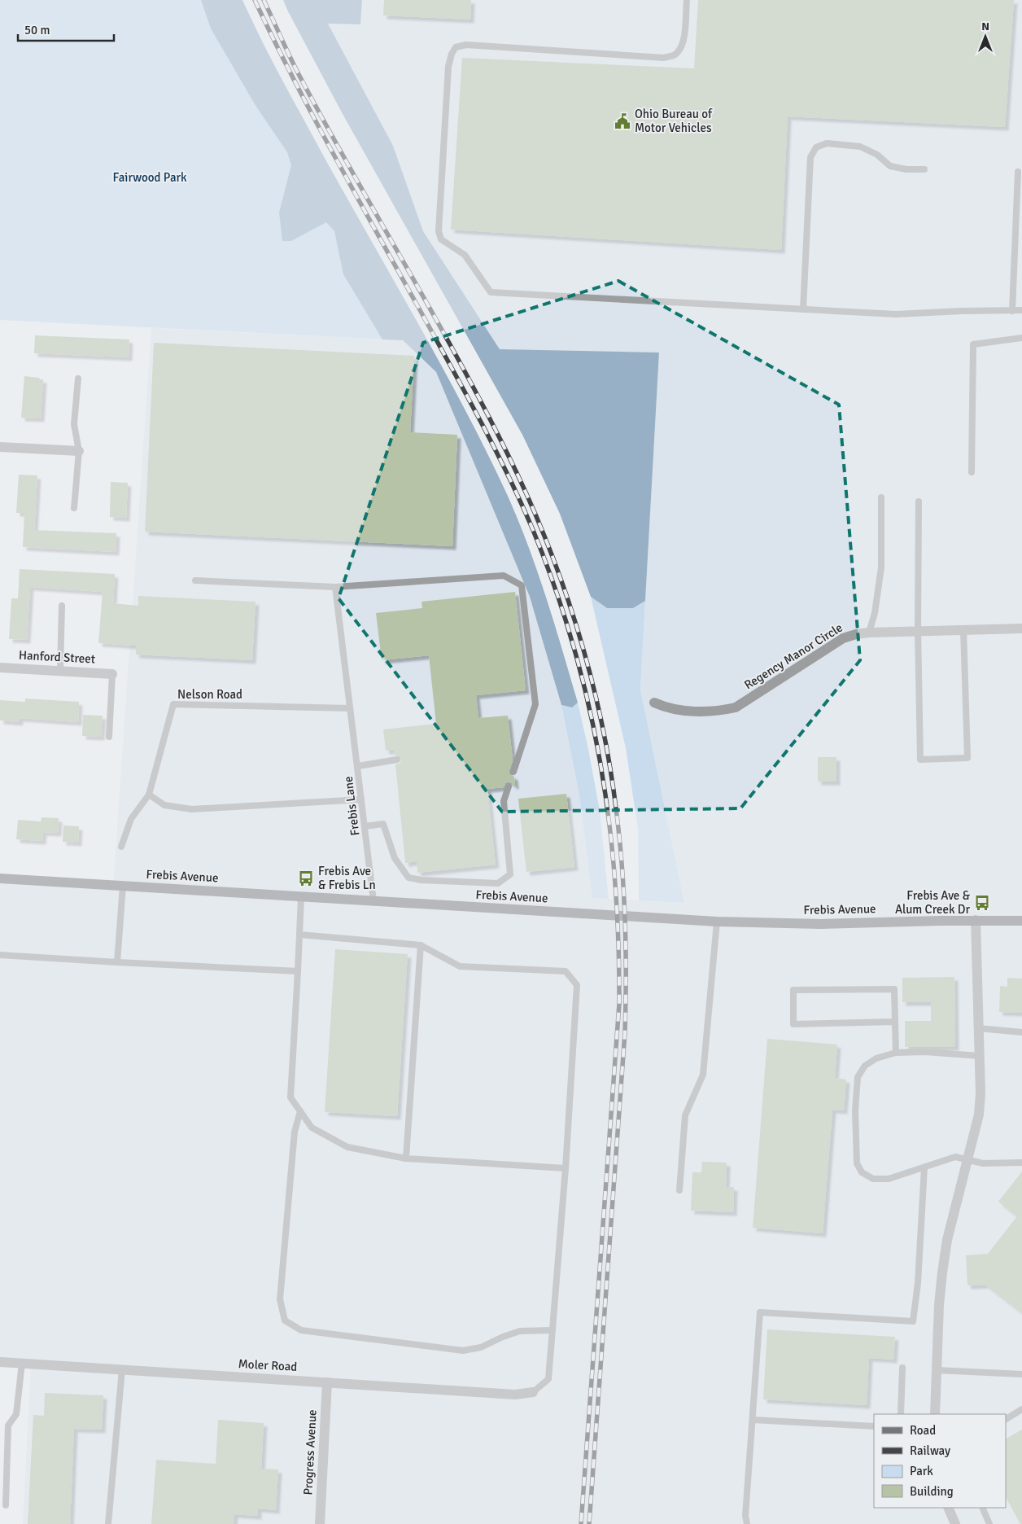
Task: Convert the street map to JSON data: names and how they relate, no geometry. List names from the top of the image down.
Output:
{
  "streets": {
    "main road": ["Frebis Avenue"],
    "street": [
      "Regency Manor Circle",
      "Hanford Street",
      "Moler Road",
      "Progress Avenue"
    ],
    "lane": ["Nelson Road", "Frebis Lane"]
  },
  "crossings": [
    ["Nelson Road", "Frebis Lane"],
    ["Frebis Lane", "Frebis Avenue"],
    ["Moler Road", "Progress Avenue"]
  ],
  "parks": ["Fairwood Park"],
  "places": {
    "public building": ["Ohio Bureau of Motor Vehicles"],
    "bus stop": ["Frebis Ave & Frebis Ln", "Frebis Ave & Alum Creek Dr"]
  },
  "legend": [
    "Road",
    "Railway",
    "Park",
    "Building"
  ],
  "scale_bar": "50 m",
  "north": "top"
}
